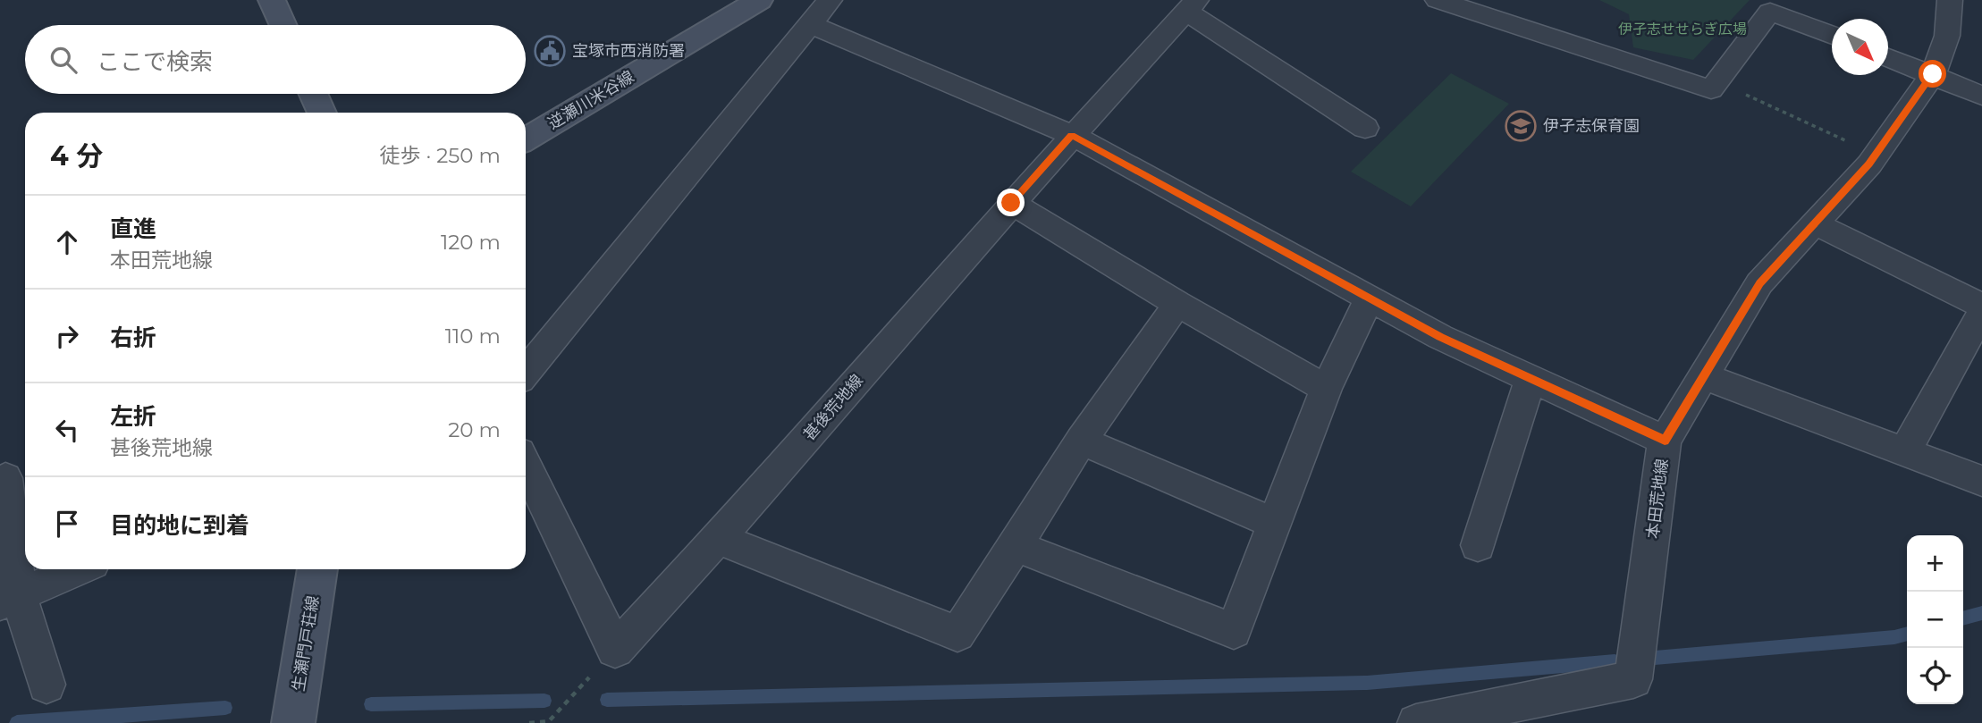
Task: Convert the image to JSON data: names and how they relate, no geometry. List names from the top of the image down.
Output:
{
  "streets": {
    "street": [
      "逆瀬川米谷線",
      "甚後荒地線",
      "本田荒地線",
      "生瀬門戸荘線"
    ]
  },
  "parks": ["伊孑志せせらぎ広場"],
  "places": {
    "public building": ["宝塚市西消防署"],
    "school or university": ["伊孑志保育園"]
  },
  "north": "bottom right",
  "page": {
    "search": "ここで検索",
    "heading": ["4 分", "徒歩 · 250 m"],
    "list": [
      ["直進", "本田荒地線", "120 m"],
      ["右折", "110 m"],
      ["左折", "甚後荒地線", "20 m"],
      "目的地に到着"
    ],
    "map_buttons": ["+", "−"]
  }
}
